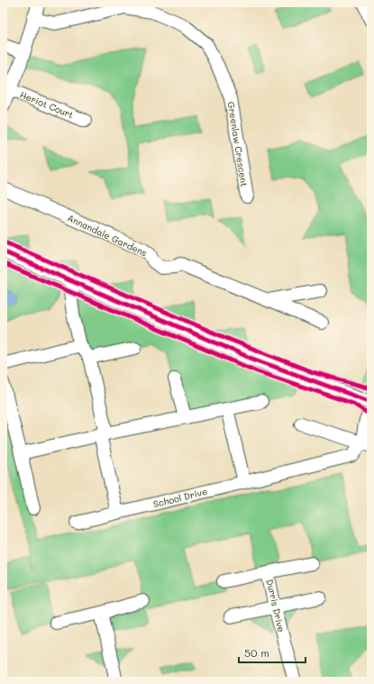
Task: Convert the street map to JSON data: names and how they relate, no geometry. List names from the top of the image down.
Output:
{
  "streets": {
    "street": [
      "Heriot Court",
      "Greenlaw Crescent",
      "Annandale Gardens",
      "School Drive",
      "Durris Drive"
    ]
  },
  "scale_bar": "50 m"
}
